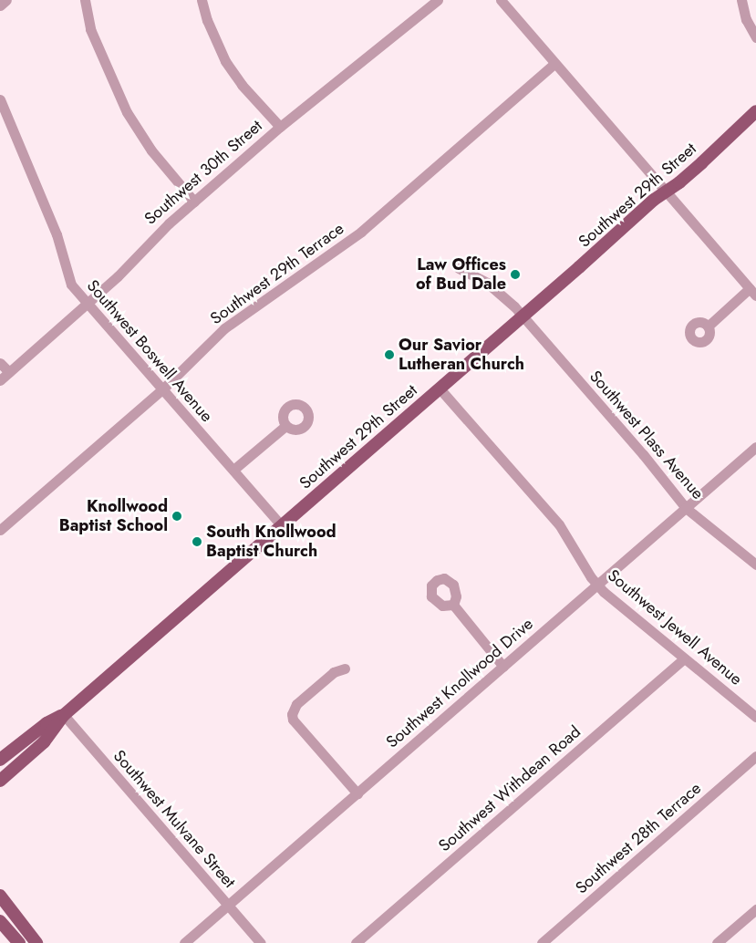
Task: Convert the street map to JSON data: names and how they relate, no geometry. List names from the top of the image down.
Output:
{
  "streets": {
    "main road": ["Southwest 29th Street"],
    "street": [
      "Southwest 30th Street",
      "Southwest 29th Terrace",
      "Southwest Boswell Avenue",
      "Southwest Plass Avenue",
      "Southwest Jewell Avenue",
      "Southwest Knollwood Drive",
      "Southwest Withdean Road",
      "Southwest Mulvane Street",
      "Southwest 28th Terrace"
    ]
  },
  "crossings": [
    ["Southwest 30th Street", "Southwest Boswell Avenue"],
    ["Southwest 29th Street", "Southwest Boswell Avenue"],
    ["Southwest 29th Street", "Southwest Plass Avenue"],
    ["Southwest 29th Street", "Southwest Jewell Avenue"],
    ["Southwest 29th Street", "Southwest Mulvane Street"],
    ["Southwest 29th Terrace", "Southwest Boswell Avenue"],
    ["Southwest Plass Avenue", "Southwest Knollwood Drive"],
    ["Southwest Jewell Avenue", "Southwest Knollwood Drive"],
    ["Southwest Jewell Avenue", "Southwest Withdean Road"],
    ["Southwest Knollwood Drive", "Southwest Mulvane Street"]
  ],
  "places": [
    "Law Offices of Bud Dale",
    "Our Savior Lutheran Church",
    "Knollwood Baptist School",
    "South Knollwood Baptist Church"
  ]
}
